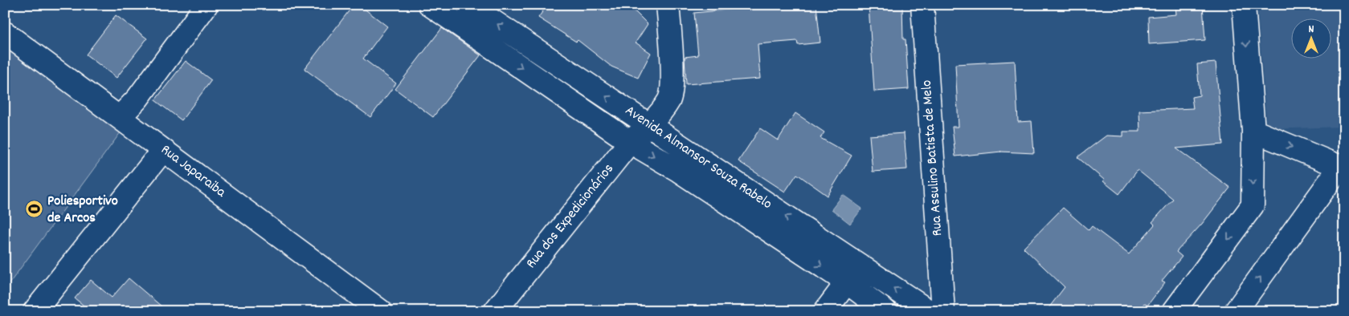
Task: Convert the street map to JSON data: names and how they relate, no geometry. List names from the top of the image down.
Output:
{
  "streets": {
    "street": [
      "Avenida Almansor Souza Rabelo",
      "Rua Assulino Batista de Melo",
      "Rua Japaraiba",
      "Rua dos Expedicionários"
    ]
  },
  "crossings": [
    ["Avenida Almansor Souza Rabelo", "Rua dos Expedicionários"]
  ],
  "places": {
    "sports": ["Poliesportivo de Arcos"]
  },
  "north": "top"
}
